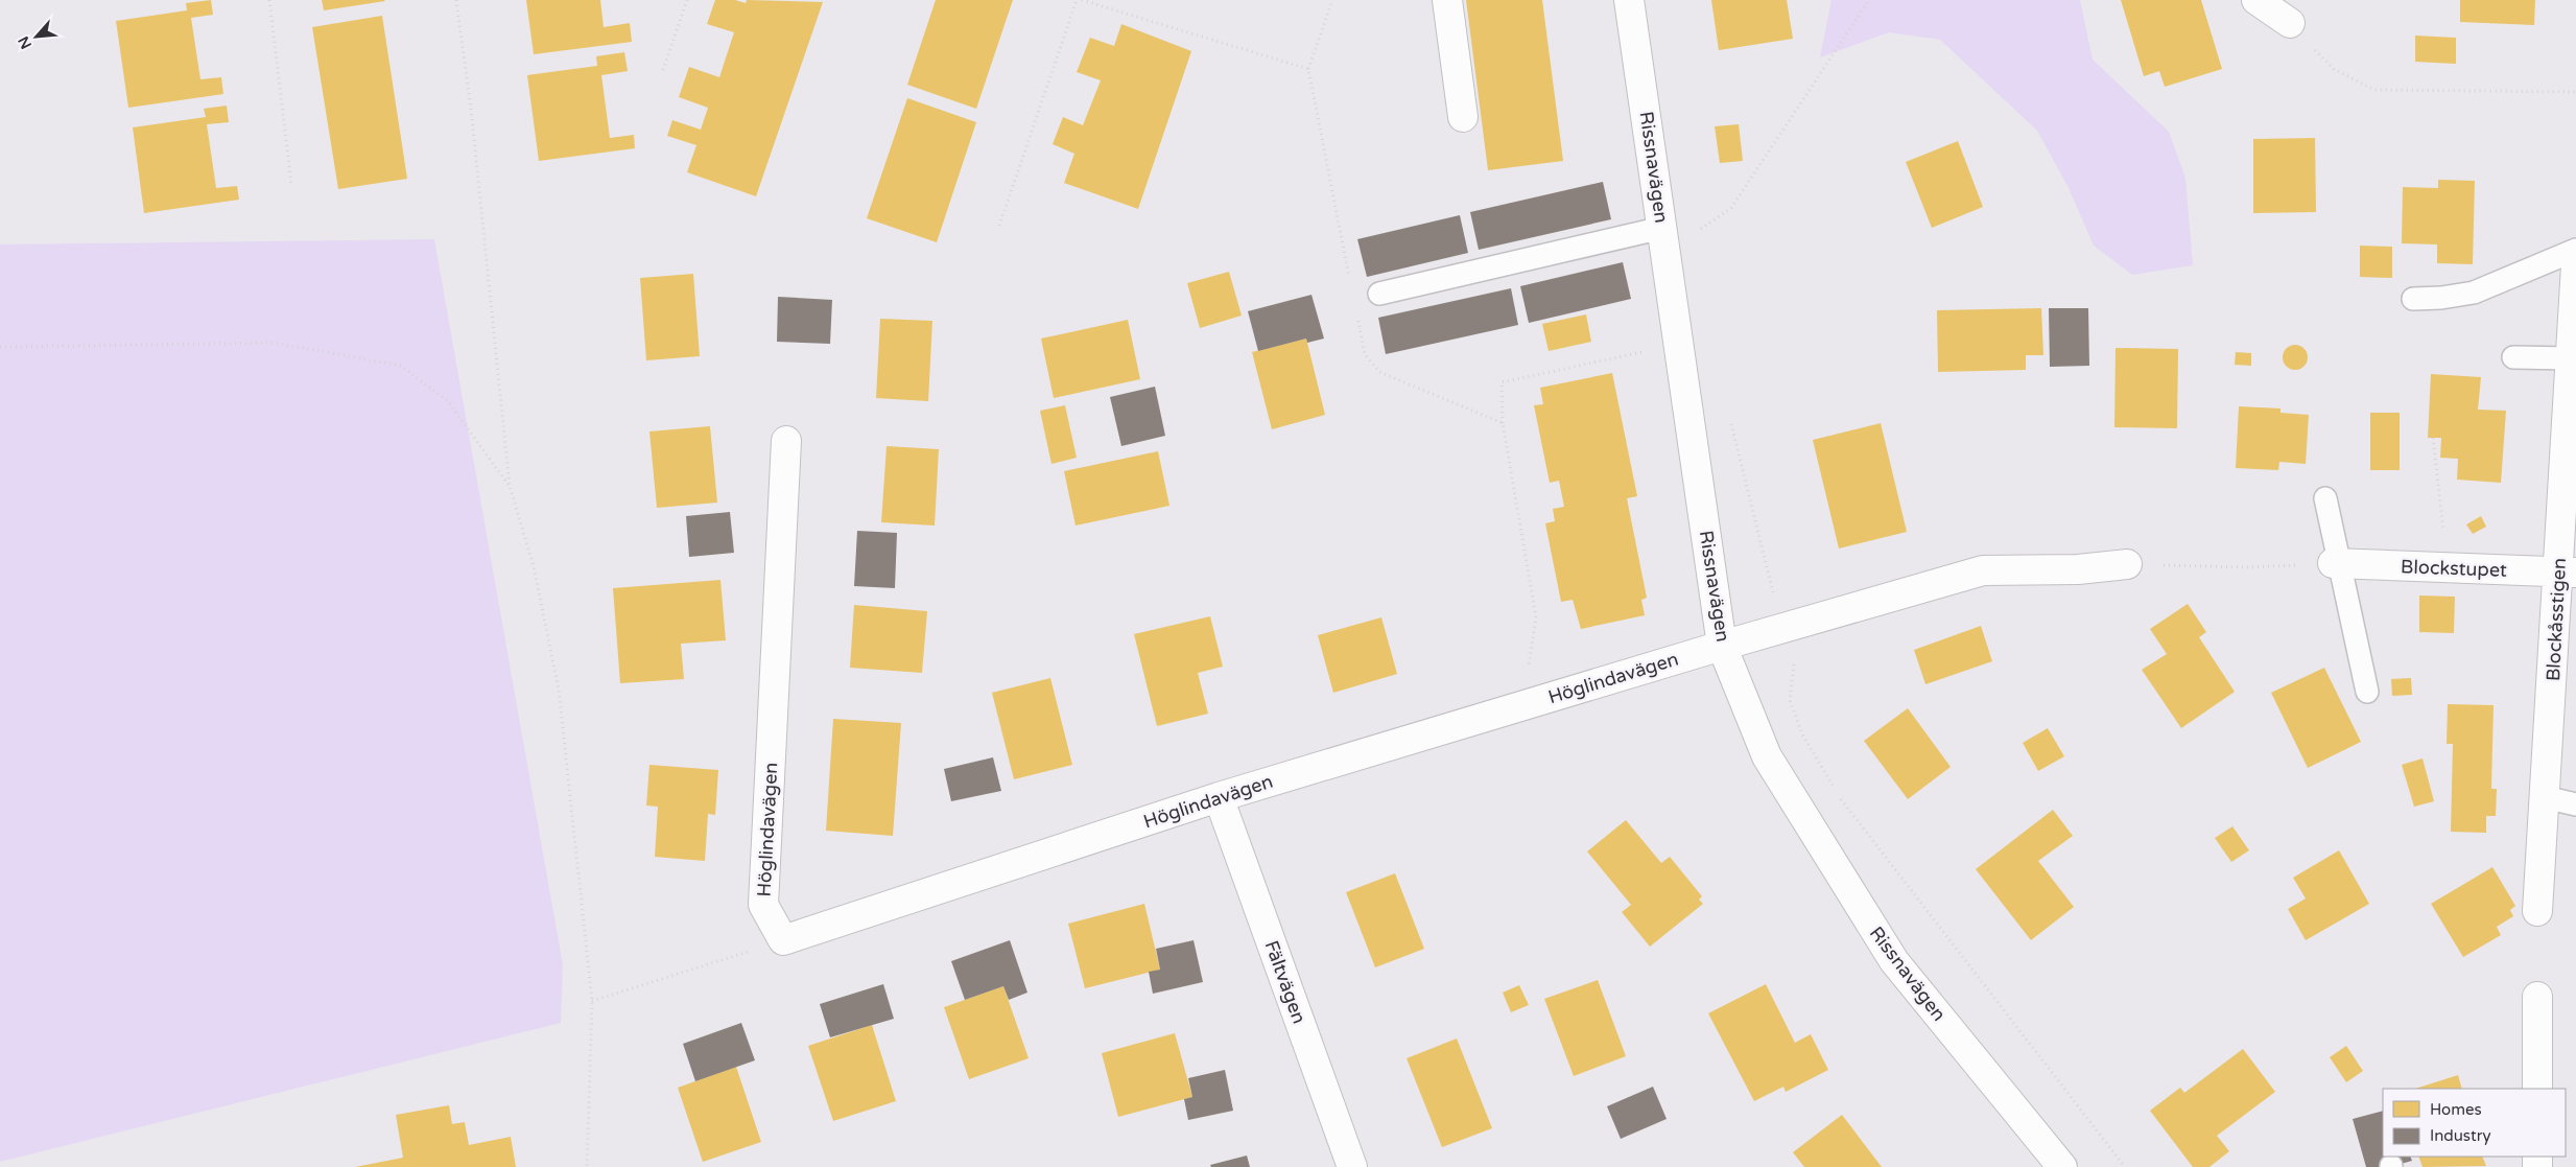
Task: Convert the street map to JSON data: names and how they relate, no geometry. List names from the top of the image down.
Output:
{
  "streets": {
    "street": [
      "Rissnavägen",
      "Blockstupet",
      "Blockåsstigen",
      "Höglindavägen",
      "Fältvägen"
    ]
  },
  "crossings": [
    ["Rissnavägen", "Höglindavägen"],
    ["Blockstupet", "Blockåsstigen"],
    ["Höglindavägen", "Fältvägen"]
  ],
  "legend": ["Homes", "Industry"],
  "north": "bottom left"
}
